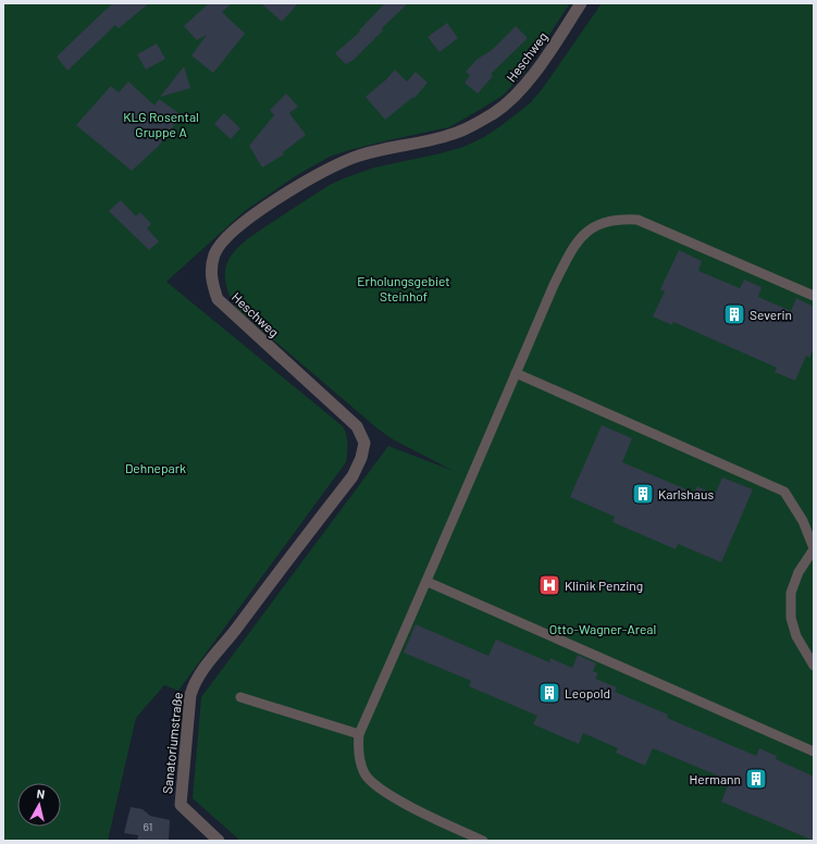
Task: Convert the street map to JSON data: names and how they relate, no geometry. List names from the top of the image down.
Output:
{
  "streets": {
    "street": ["Heschweg", "Sanatoriumstraße"]
  },
  "crossings": [
    ["Heschweg", "Sanatoriumstraße"]
  ],
  "parks": [
    "KLG Rosental Gruppe A",
    "Erholungsgebiet Steinhof",
    "Dehnepark",
    "Otto-Wagner-Areal"
  ],
  "places": {
    "building": [
      "Severin",
      "Karlshaus",
      "Leopold",
      "Hermann"
    ],
    "hospital": ["Klinik Penzing"]
  },
  "house_numbers": ["61"],
  "north": "top"
}
